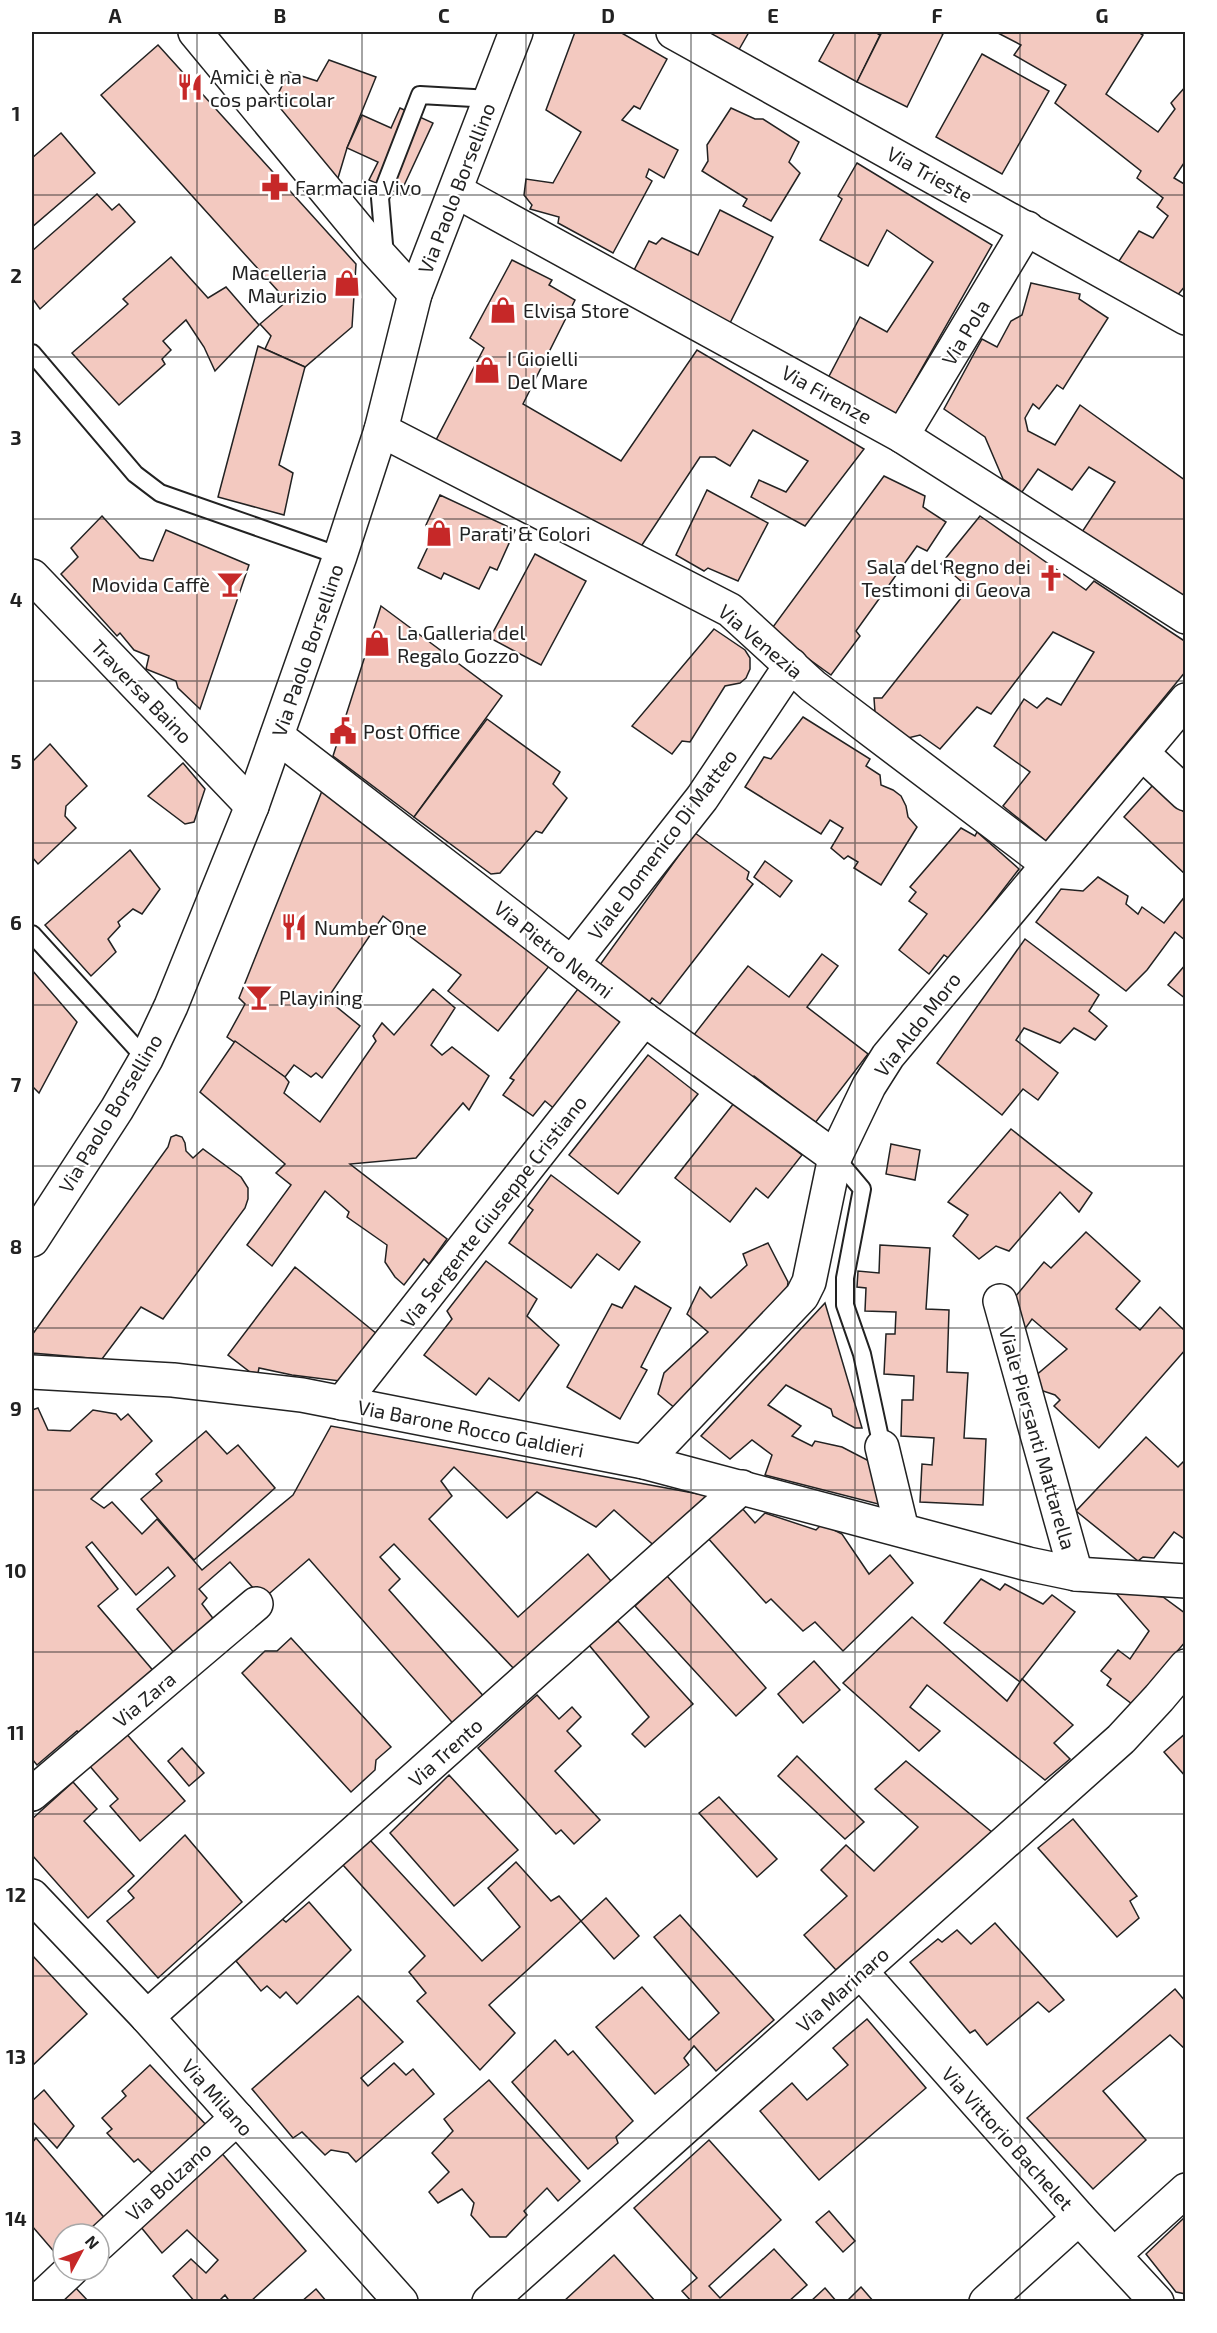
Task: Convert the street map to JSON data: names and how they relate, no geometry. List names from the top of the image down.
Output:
{
  "streets": {
    "street": [
      "Via Trieste",
      "Via Paolo Borsellino",
      "Via Pola",
      "Via Firenze",
      "Via Venezia",
      "Traversa Baino",
      "Viale Domenico Di Matteo",
      "Via Pietro Nenni",
      "Via Aldo Moro",
      "Via Sergente Giuseppe Cristiano",
      "Via Barone Rocco Galdieri",
      "Viale Piersanti Mattarella",
      "Via Zara",
      "Via Trento",
      "Via Marinaro",
      "Via Milano",
      "Via Vittorio Bachelet",
      "Via Bolzano"
    ]
  },
  "crossings": [
    ["Via Trieste", "Via Pola"],
    ["Via Paolo Borsellino", "Via Firenze"],
    ["Via Paolo Borsellino", "Via Venezia"],
    ["Via Paolo Borsellino", "Traversa Baino"],
    ["Via Paolo Borsellino", "Via Pietro Nenni"],
    ["Via Pola", "Via Firenze"],
    ["Via Venezia", "Viale Domenico Di Matteo"],
    ["Via Venezia", "Via Aldo Moro"],
    ["Viale Domenico Di Matteo", "Via Pietro Nenni"],
    ["Via Pietro Nenni", "Via Aldo Moro"],
    ["Via Pietro Nenni", "Via Sergente Giuseppe Cristiano"],
    ["Via Aldo Moro", "Via Barone Rocco Galdieri"],
    ["Via Sergente Giuseppe Cristiano", "Via Barone Rocco Galdieri"],
    ["Via Barone Rocco Galdieri", "Viale Piersanti Mattarella"],
    ["Via Barone Rocco Galdieri", "Via Trento"],
    ["Via Trento", "Via Milano"],
    ["Via Marinaro", "Via Vittorio Bachelet"],
    ["Via Milano", "Via Bolzano"]
  ],
  "places": {
    "restaurant": ["Amici è na cos particolar", "Number One"],
    "pharmacy": ["Farmacia Vivo"],
    "shop": [
      "Macelleria Maurizio",
      "Elvisa Store",
      "I Gioielli Del Mare",
      "Parati & Colori",
      "La Galleria del Regalo Gozzo"
    ],
    "church": ["Sala del Regno dei Testimoni di Geova"],
    "bar": ["Movida Caffè", "Playining"],
    "public building": ["Post Office"]
  },
  "north": "top right",
  "grid": {
    "columns": [
      "A",
      "B",
      "C",
      "D",
      "E",
      "F",
      "G"
    ],
    "rows": [
      "1",
      "2",
      "3",
      "4",
      "5",
      "6",
      "7",
      "8",
      "9",
      "10",
      "11",
      "12",
      "13",
      "14"
    ]
  }
}
